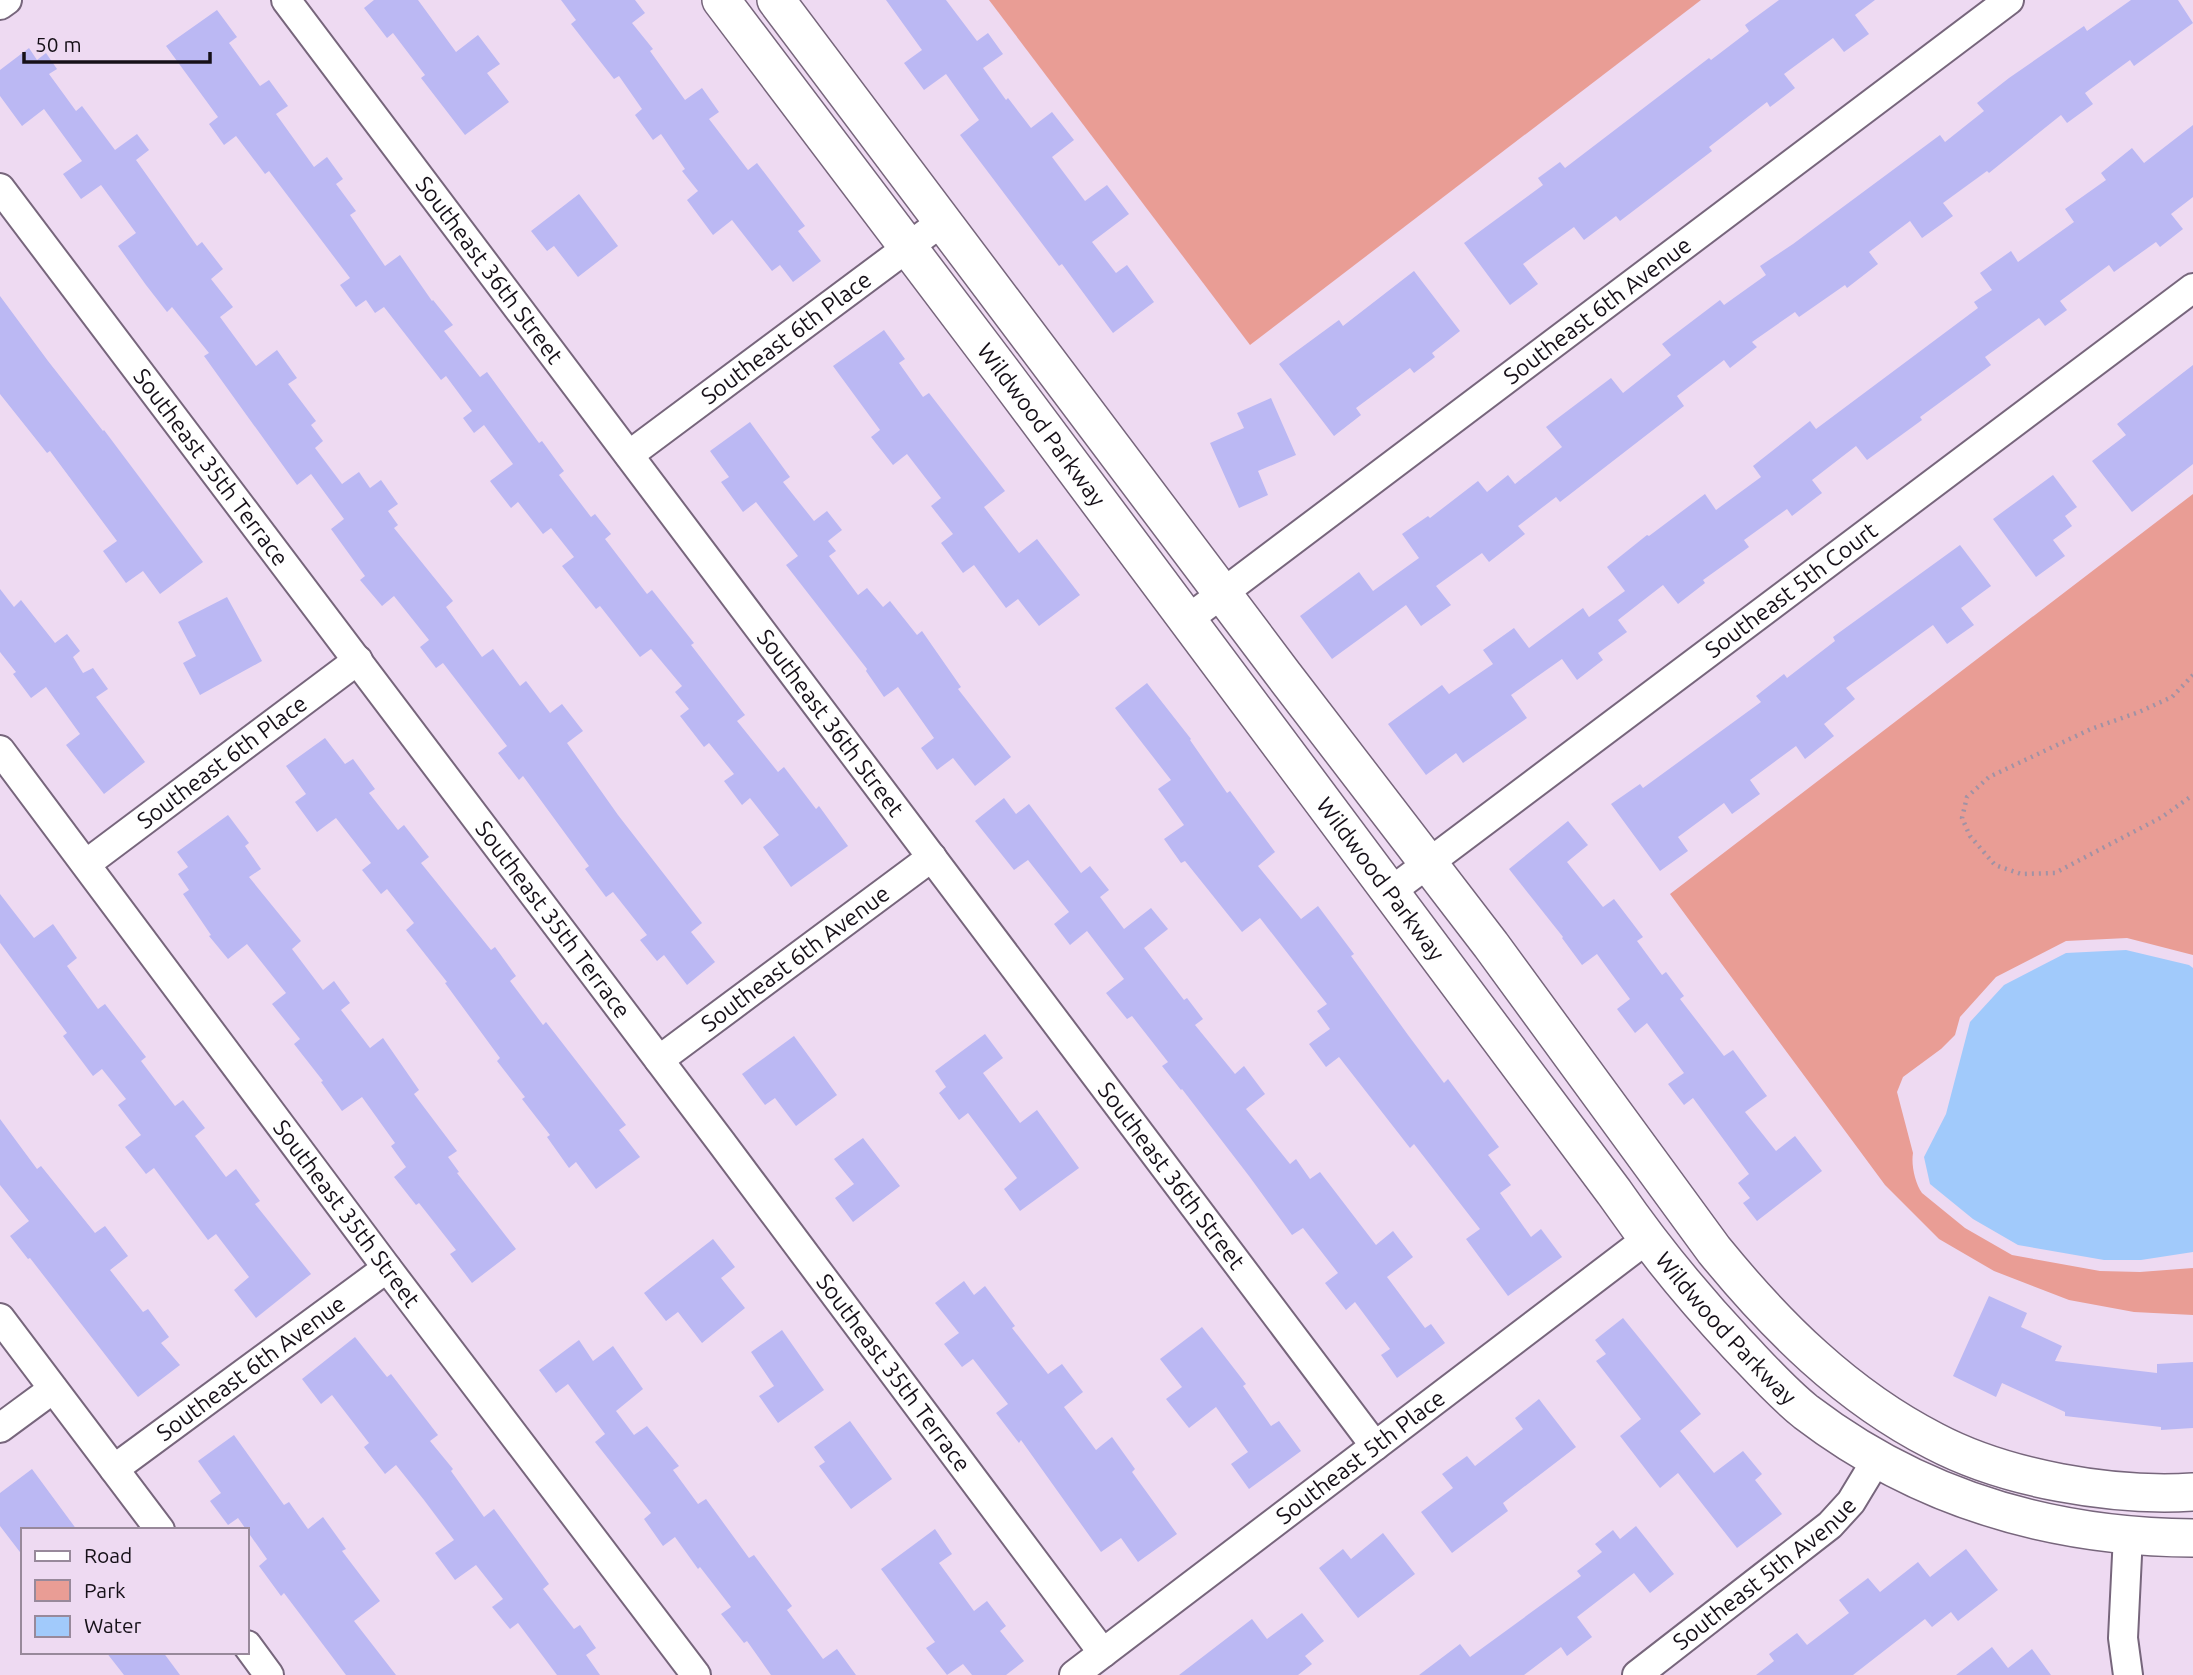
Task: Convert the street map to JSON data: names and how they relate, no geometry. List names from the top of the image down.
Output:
{
  "streets": {
    "street": [
      "Southeast 36th Street",
      "Southeast 6th Avenue",
      "Southeast 6th Place",
      "Wildwood Parkway",
      "Southeast 35th Terrace",
      "Southeast 5th Court",
      "Southeast 35th Street",
      "Southeast 5th Place",
      "Southeast 5th Avenue"
    ]
  },
  "crossings": [
    ["Southeast 36th Street", "Southeast 6th Avenue"],
    ["Southeast 36th Street", "Southeast 6th Place"],
    ["Southeast 36th Street", "Southeast 5th Place"],
    ["Southeast 6th Avenue", "Wildwood Parkway"],
    ["Southeast 6th Avenue", "Southeast 35th Terrace"],
    ["Southeast 6th Avenue", "Southeast 35th Street"],
    ["Southeast 6th Place", "Wildwood Parkway"],
    ["Southeast 6th Place", "Southeast 35th Terrace"],
    ["Southeast 6th Place", "Southeast 35th Street"],
    ["Wildwood Parkway", "Southeast 5th Court"],
    ["Wildwood Parkway", "Southeast 5th Place"],
    ["Wildwood Parkway", "Southeast 5th Avenue"],
    ["Southeast 35th Terrace", "Southeast 5th Place"]
  ],
  "legend": ["Road", "Park", "Water"],
  "scale_bar": "50 m"
}
